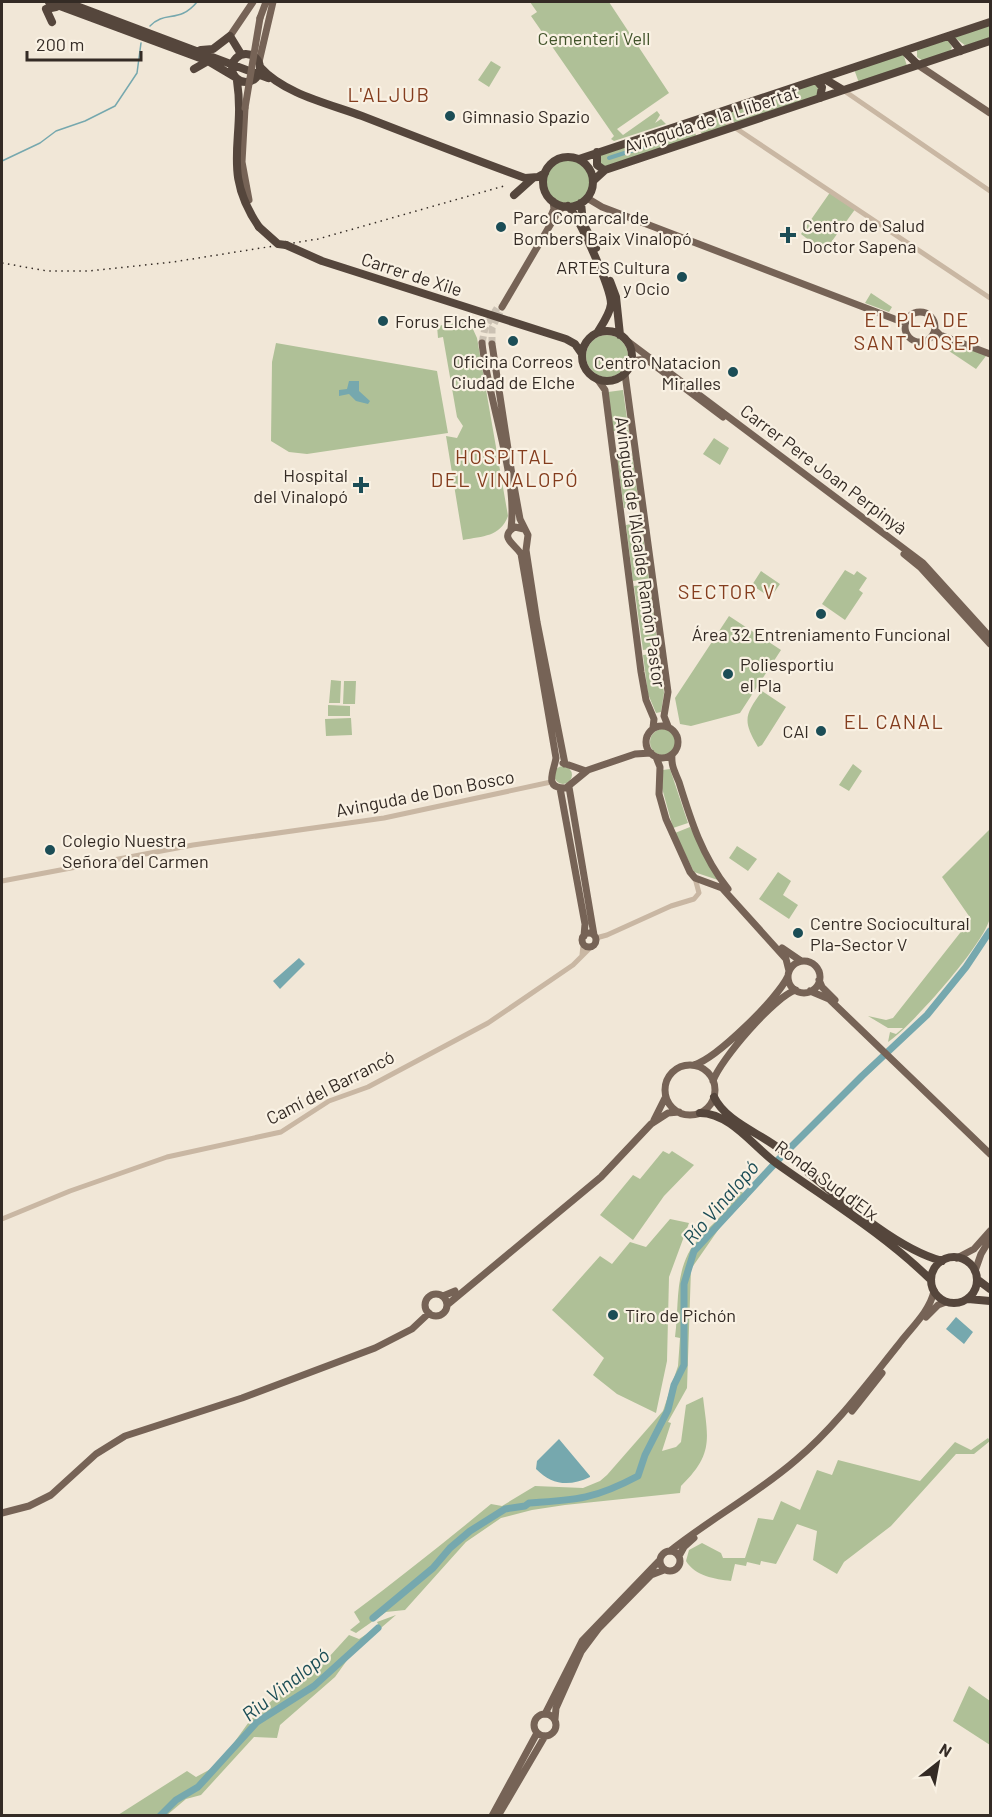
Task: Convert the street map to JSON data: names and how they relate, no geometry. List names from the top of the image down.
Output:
{
  "streets": {
    "highway": ["Avinguda de la Llibertat", "Carrer de Xile", "Ronda Sud d'Elx"],
    "main road": ["Carrer Pere Joan Perpinyà", "Avinguda de l'Alcalde Ramón Pastor"],
    "street": ["Avinguda de Don Bosco", "Camí del Barrancó"]
  },
  "crossings": [
    ["Carrer de Xile", "Carrer Pere Joan Perpinyà"],
    ["Carrer de Xile", "Avinguda de l'Alcalde Ramón Pastor"],
    ["Carrer Pere Joan Perpinyà", "Avinguda de l'Alcalde Ramón Pastor"]
  ],
  "districts": [
    "L'ALJUB",
    "EL PLA DE SANT JOSEP",
    "HOSPITAL DEL VINALOPÓ",
    "SECTOR V",
    "EL CANAL"
  ],
  "water": ["Río Vinalopó", "Riu Vinalopó"],
  "parks": ["Cementeri Vell"],
  "places": {
    "other": [
      "Gimnasio Spazio",
      "Parc Comarcal de Bombers Baix Vinalopó",
      "ARTES Cultura y Ocio",
      "Forus Elche",
      "Oficina Correos Ciudad de Elche",
      "Centro Natacion Miralles",
      "Área 32 Entreniamento Funcional",
      "Poliesportiu el Pla",
      "CAI",
      "Colegio Nuestra Señora del Carmen",
      "Centre Sociocultural Pla-Sector V",
      "Tiro de Pichón"
    ],
    "health": ["Centro de Salud Doctor Sapena", "Hospital del Vinalopó"]
  },
  "scale_bar": "200 m",
  "north": "top right"
}
